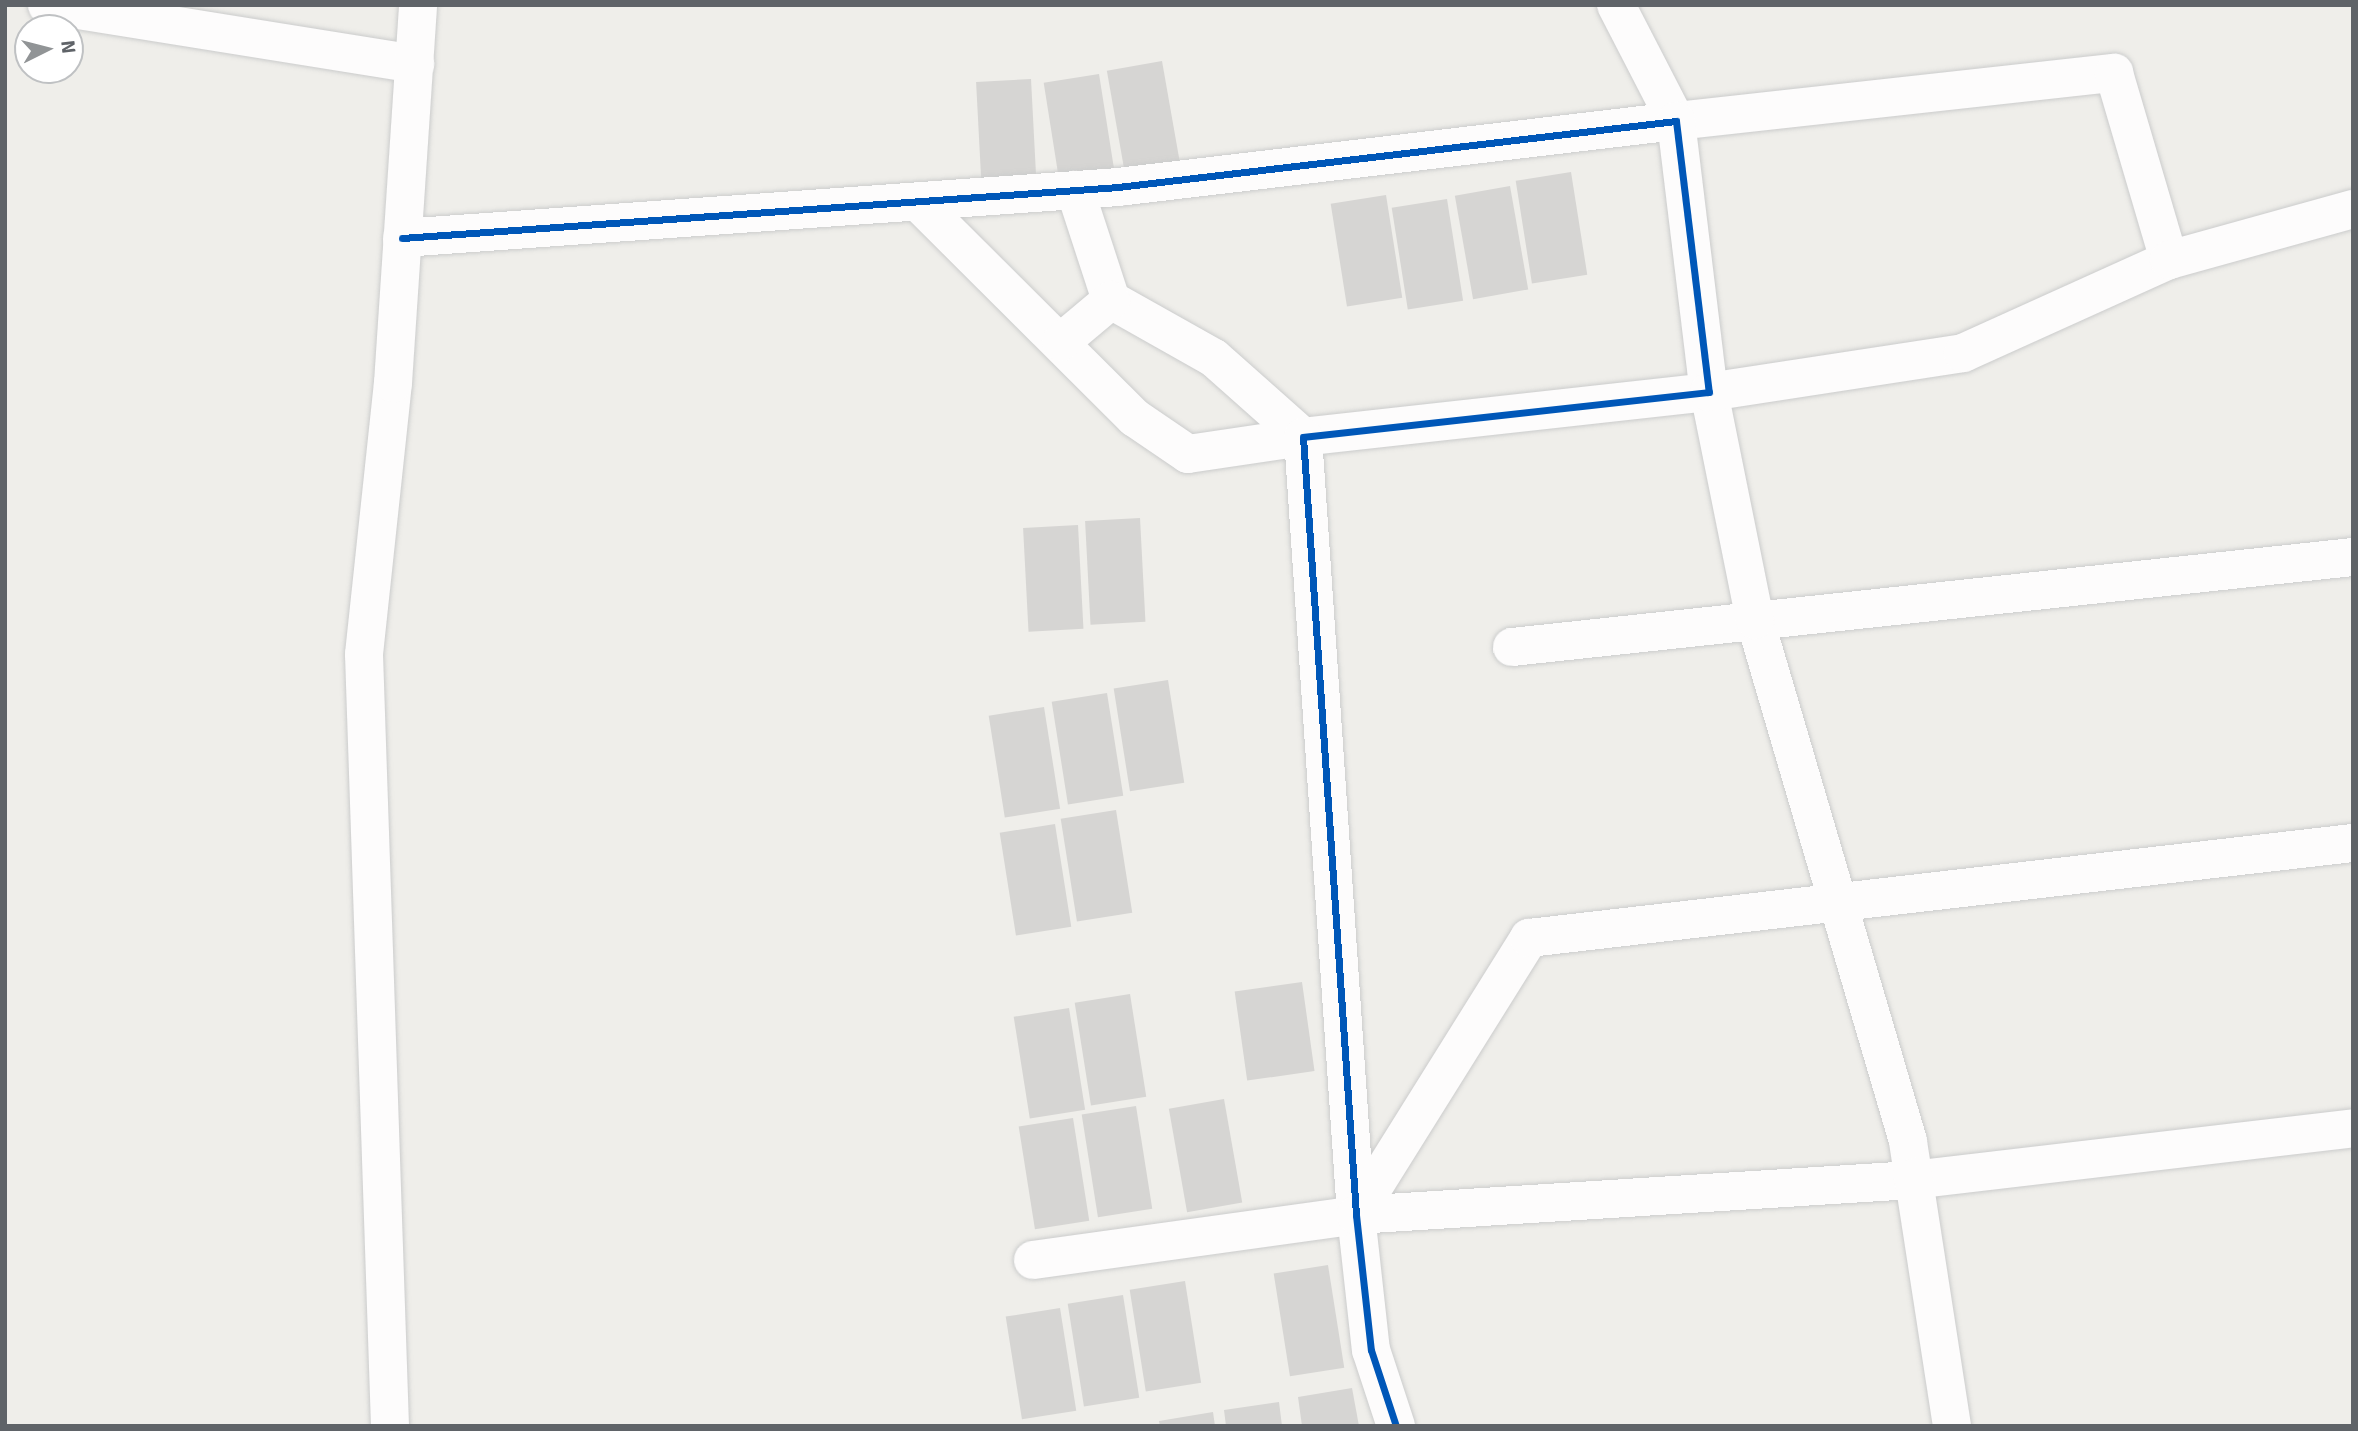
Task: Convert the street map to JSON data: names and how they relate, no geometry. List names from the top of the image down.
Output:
{
  "north": "right"
}
